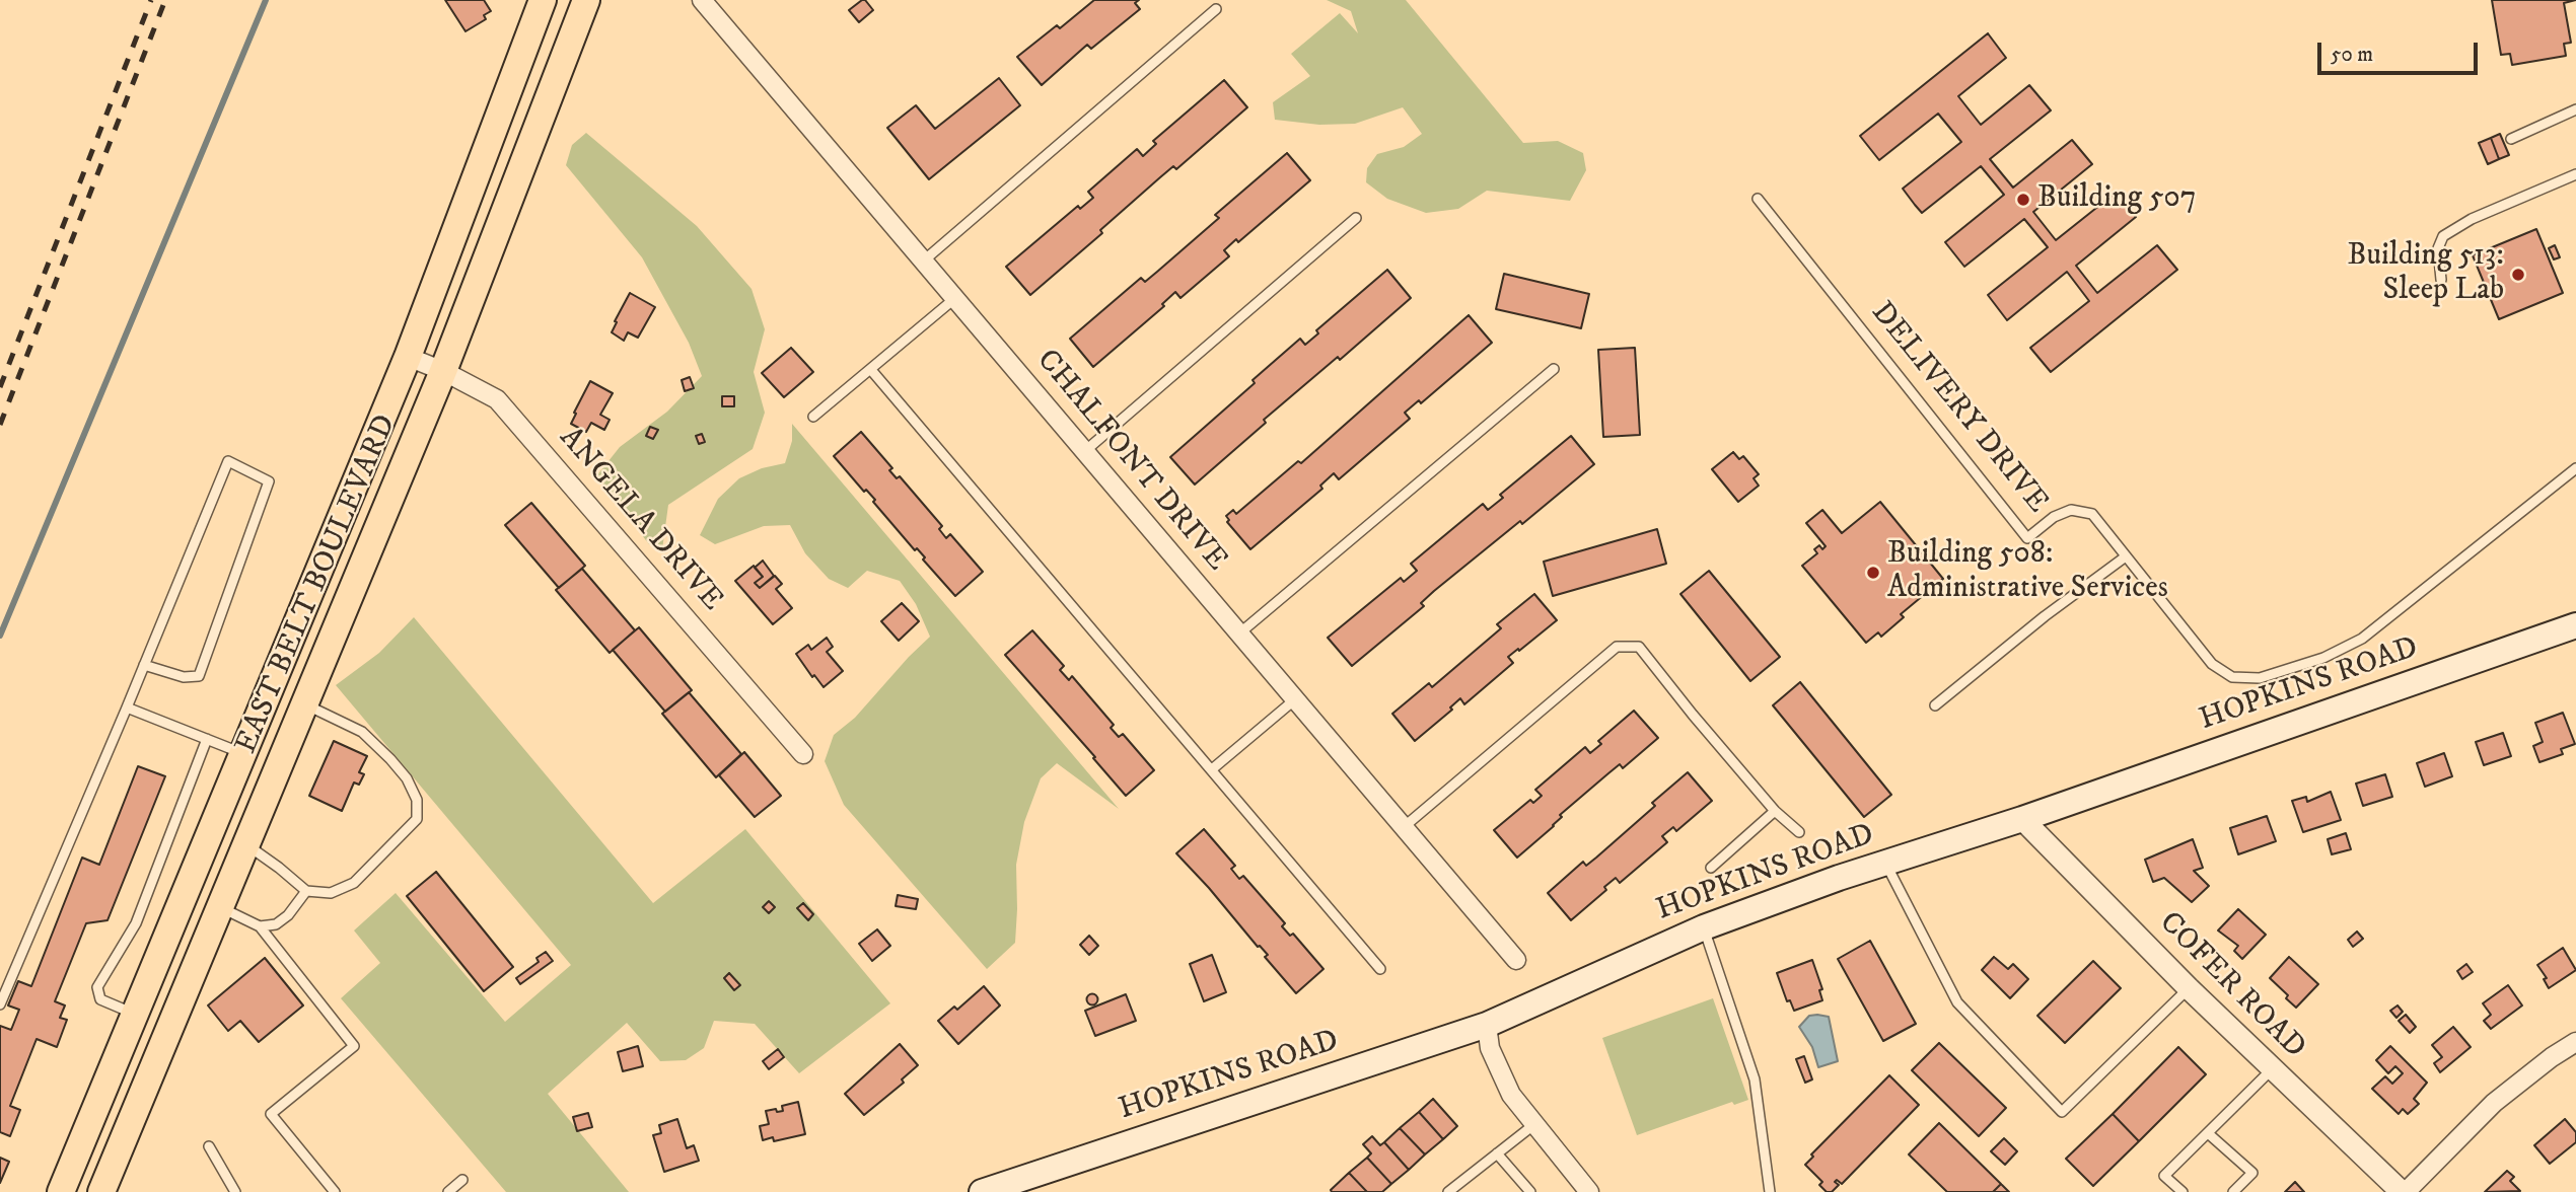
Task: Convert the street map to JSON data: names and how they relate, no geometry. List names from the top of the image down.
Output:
{
  "streets": {
    "main road": ["EAST BELT BOULEVARD", "HOPKINS ROAD"],
    "street": ["CHALFONT DRIVE", "ANGELA DRIVE", "COFER ROAD"],
    "lane": ["DELIVERY DRIVE"]
  },
  "crossings": [
    ["ANGELA DRIVE", "EAST BELT BOULEVARD"],
    ["HOPKINS ROAD", "COFER ROAD"]
  ],
  "places": ["Building 507", "Building 513: Sleep Lab", "Building 508: Administrative Services"],
  "scale_bar": "50 m"
}
